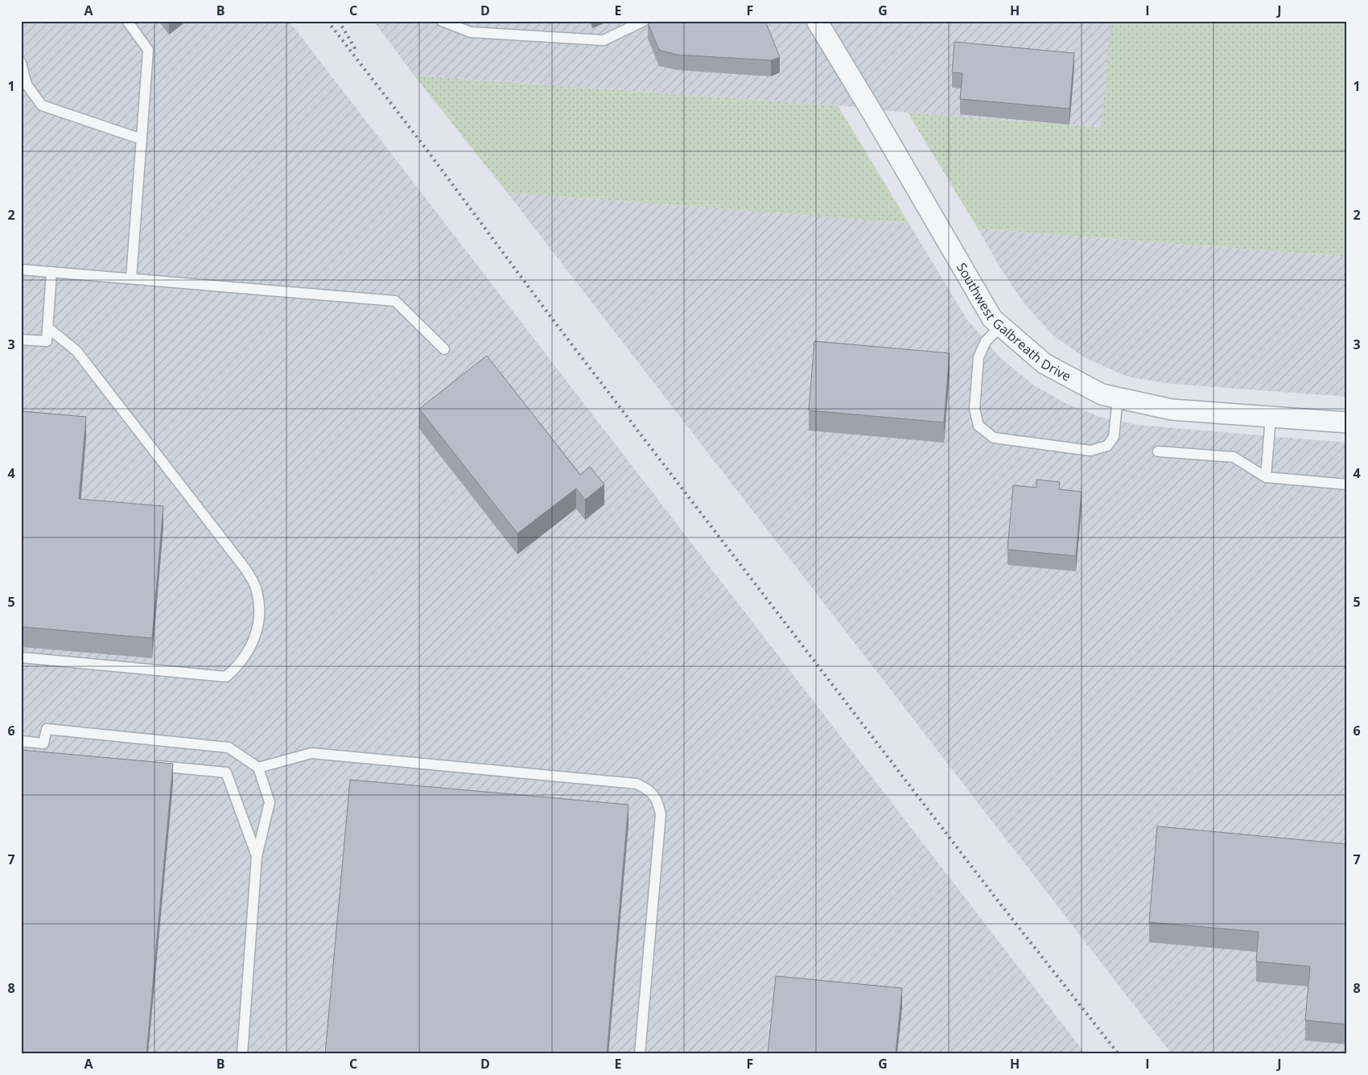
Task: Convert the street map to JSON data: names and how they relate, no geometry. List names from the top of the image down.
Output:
{
  "streets": {
    "street": ["Southwest Galbreath Drive"]
  },
  "grid": {
    "columns": [
      "A",
      "B",
      "C",
      "D",
      "E",
      "F",
      "G",
      "H",
      "I",
      "J"
    ],
    "rows": [
      "1",
      "2",
      "3",
      "4",
      "5",
      "6",
      "7",
      "8"
    ]
  }
}
